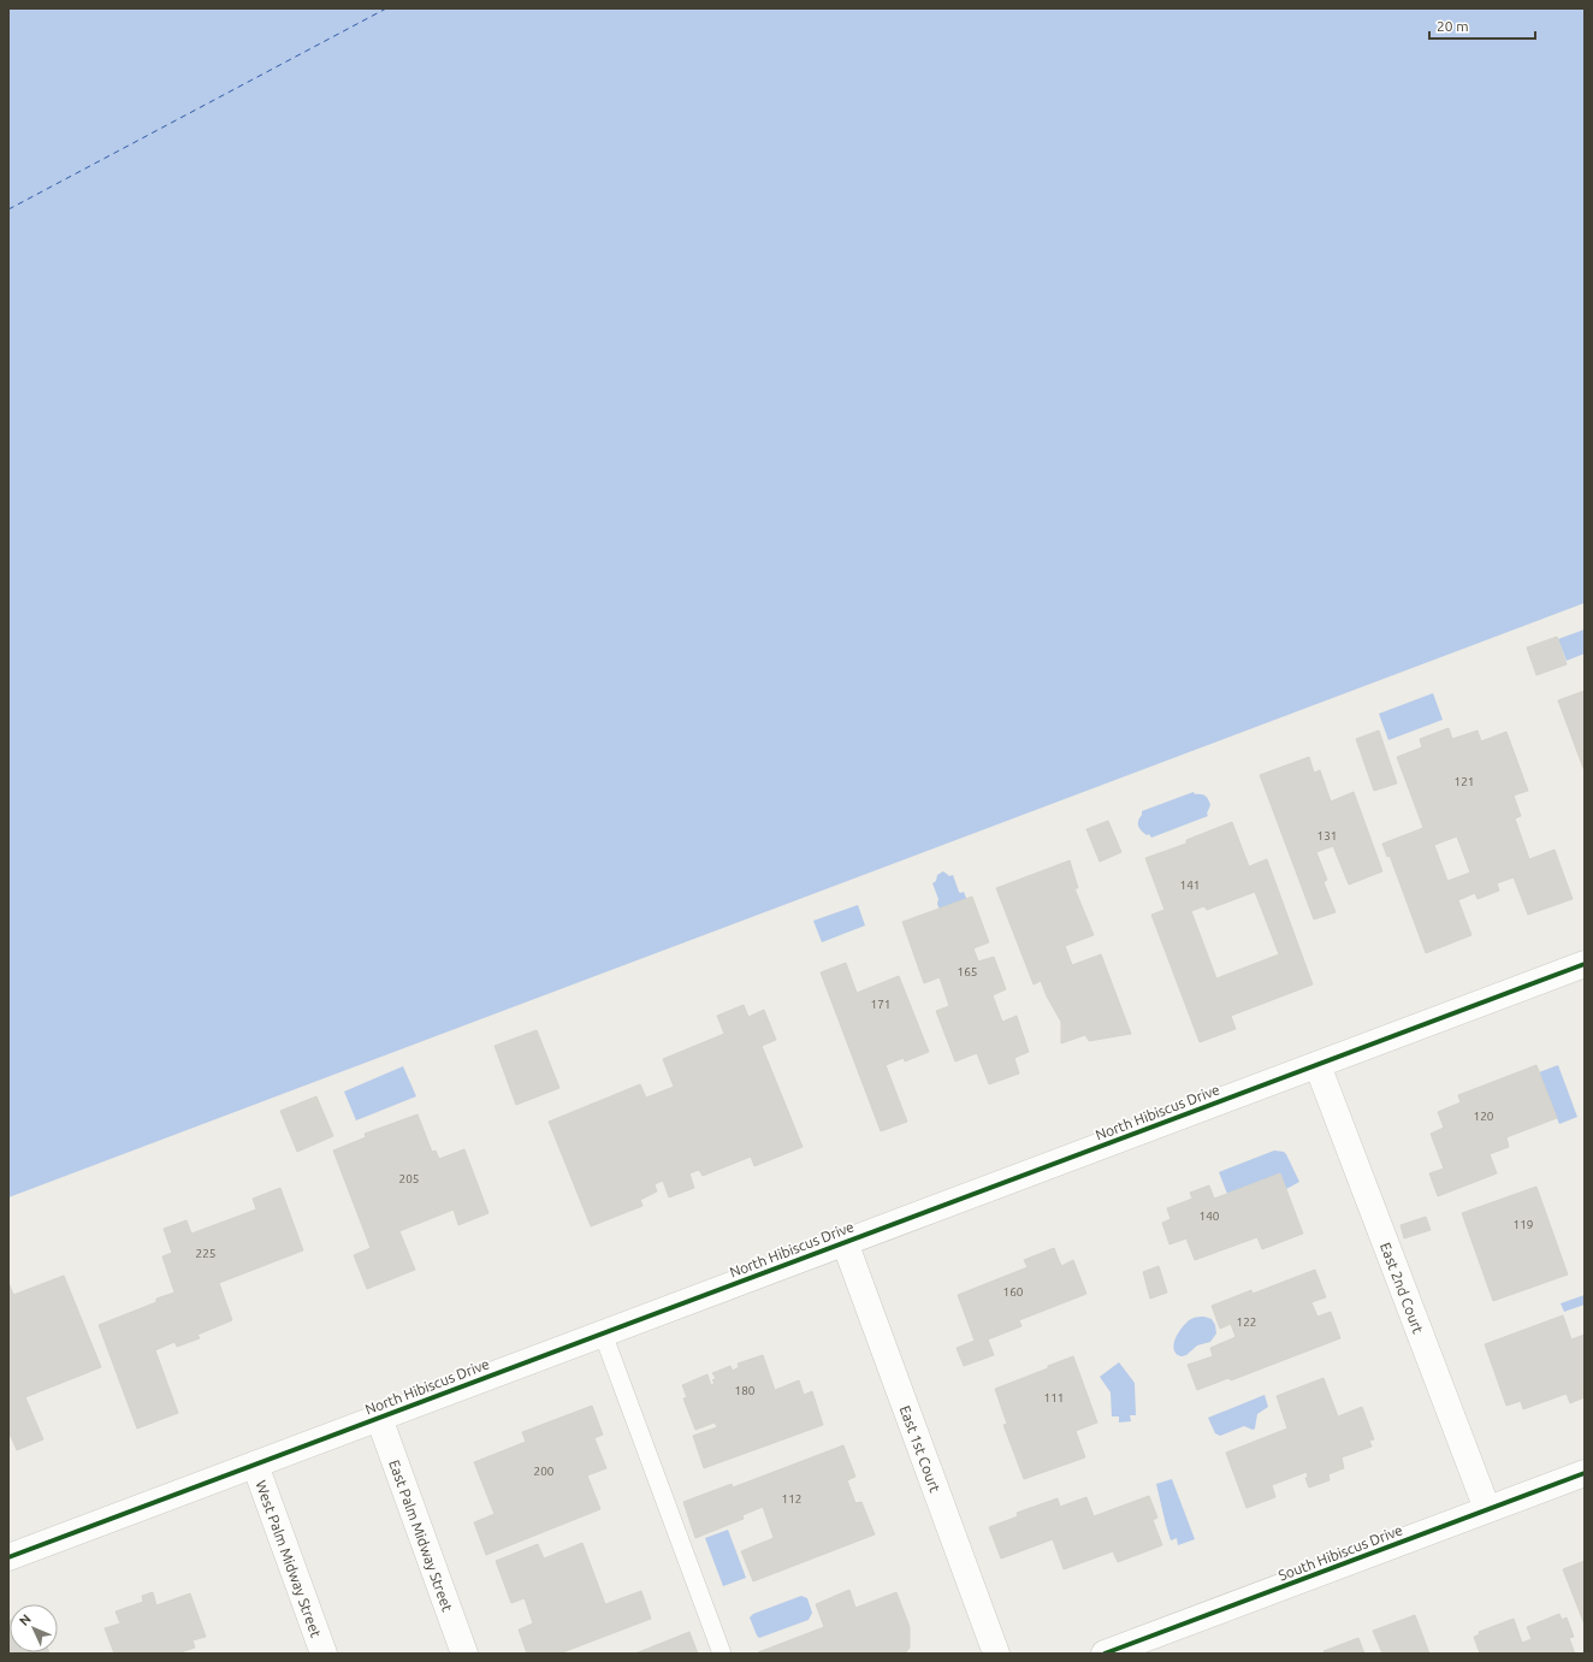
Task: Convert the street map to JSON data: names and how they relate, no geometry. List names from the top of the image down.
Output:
{
  "streets": {
    "street": [
      "North Hibiscus Drive",
      "East 2nd Court",
      "East 1st Court",
      "East Palm Midway Street",
      "South Hibiscus Drive",
      "West Palm Midway Street"
    ]
  },
  "crossings": [
    ["North Hibiscus Drive", "East 2nd Court"],
    ["North Hibiscus Drive", "East 1st Court"],
    ["North Hibiscus Drive", "East Palm Midway Street"],
    ["North Hibiscus Drive", "West Palm Midway Street"],
    ["East 2nd Court", "South Hibiscus Drive"]
  ],
  "house_numbers": [
    "121",
    "131",
    "141",
    "165",
    "171",
    "120",
    "205",
    "140",
    "119",
    "225",
    "160",
    "122",
    "180",
    "111",
    "200",
    "112"
  ],
  "scale_bar": "20 m",
  "north": "top left"
}
